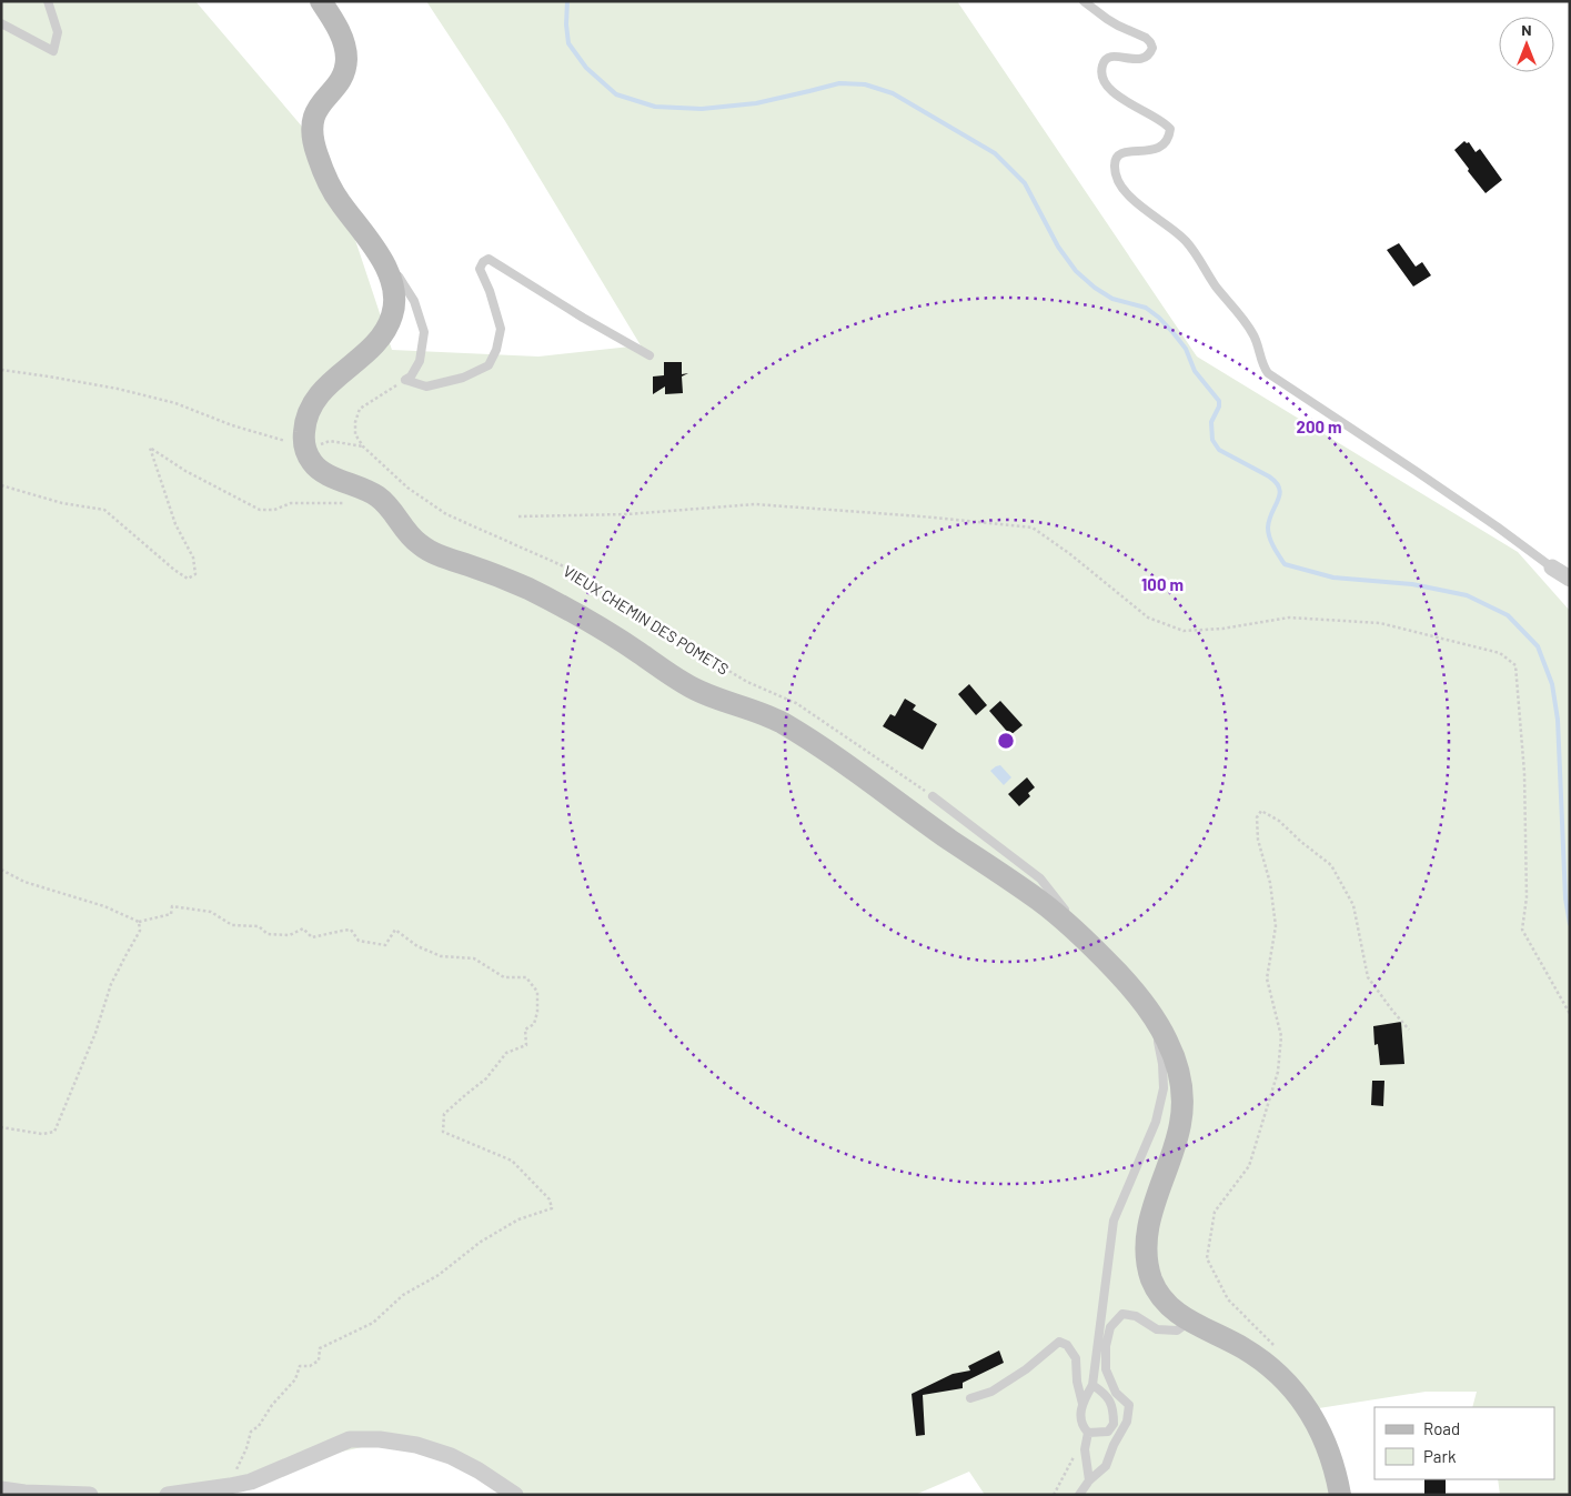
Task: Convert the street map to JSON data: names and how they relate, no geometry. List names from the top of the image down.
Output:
{
  "streets": {
    "path": ["VIEUX CHEMIN DES POMETS"]
  },
  "legend": ["Road", "Park"],
  "north": "top",
  "rings": ["200 m", "100 m"]
}
